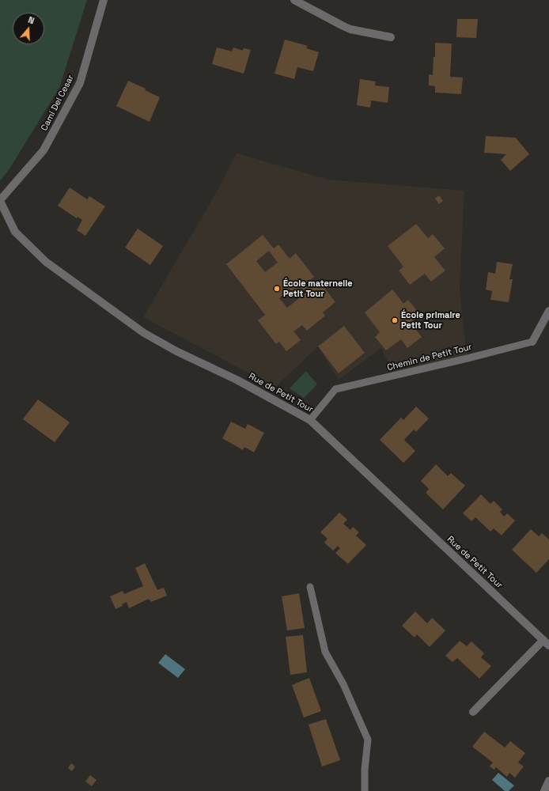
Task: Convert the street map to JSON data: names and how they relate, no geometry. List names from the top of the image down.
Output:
{
  "streets": {
    "street": ["Cami Del Cesar", "Chemin de Petit Tour", "Rue de Petit Tour"]
  },
  "crossings": [
    ["Cami Del Cesar", "Rue de Petit Tour"],
    ["Chemin de Petit Tour", "Rue de Petit Tour"]
  ],
  "places": ["École maternelle Petit Tour", "École primaire Petit Tour"],
  "north": "top"
}
